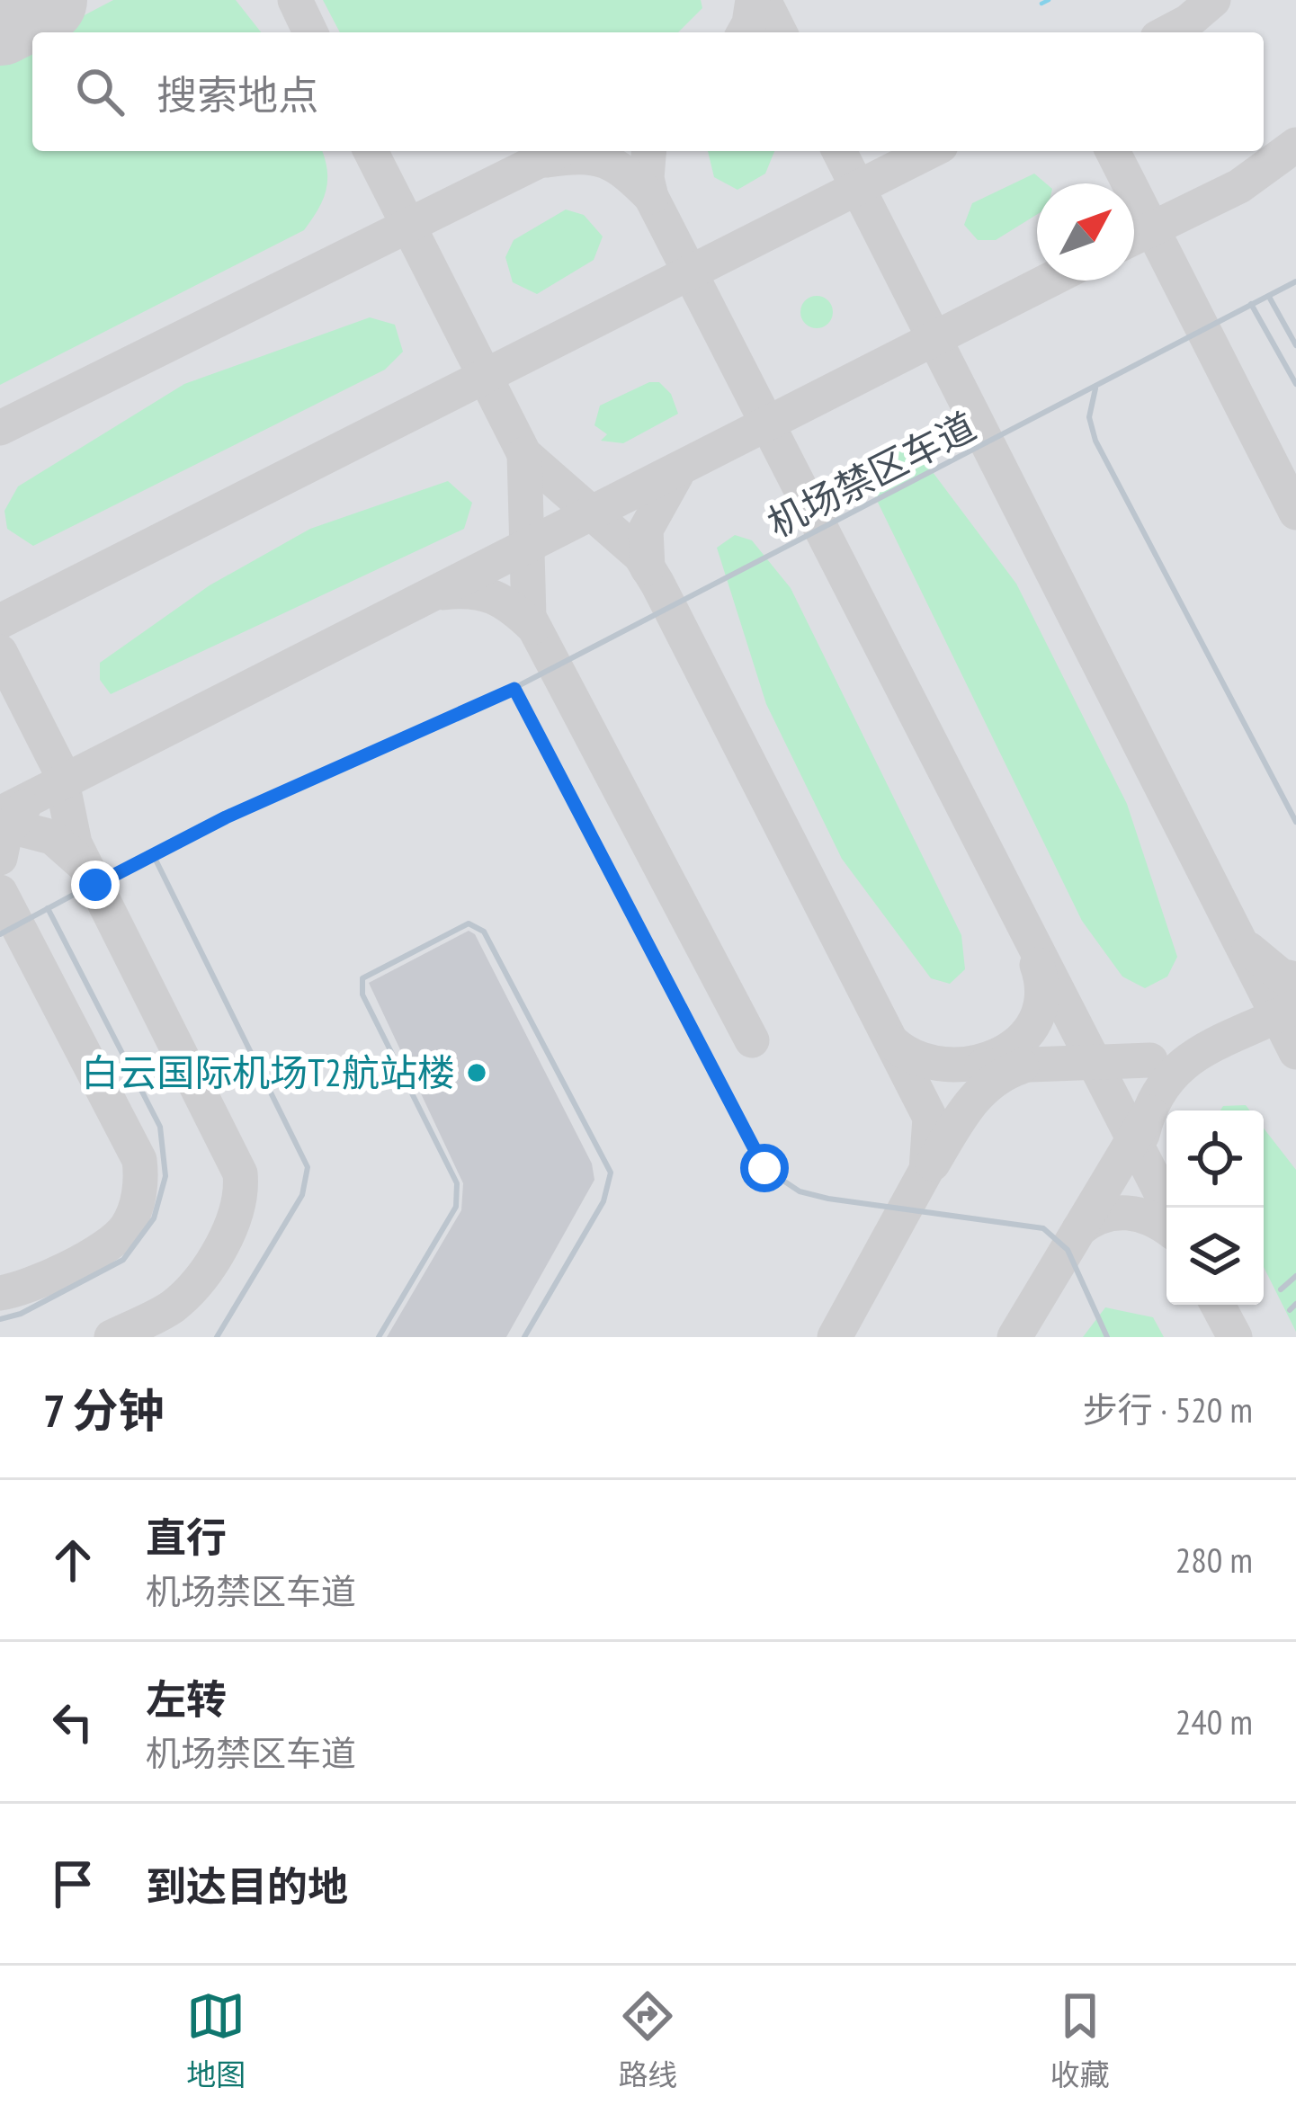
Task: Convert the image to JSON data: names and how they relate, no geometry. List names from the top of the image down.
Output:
{
  "streets": {
    "lane": ["机场禁区车道"]
  },
  "places": ["白云国际机场T2航站楼"],
  "north": "top right",
  "page": {
    "search": "搜索地点",
    "heading": ["7 分钟", "步行 · 520 m"],
    "list": [
      ["直行", "机场禁区车道", "280 m"],
      ["左转", "机场禁区车道", "240 m"],
      "到达目的地"
    ],
    "nav": ["地图", "路线", "收藏"]
  }
}
